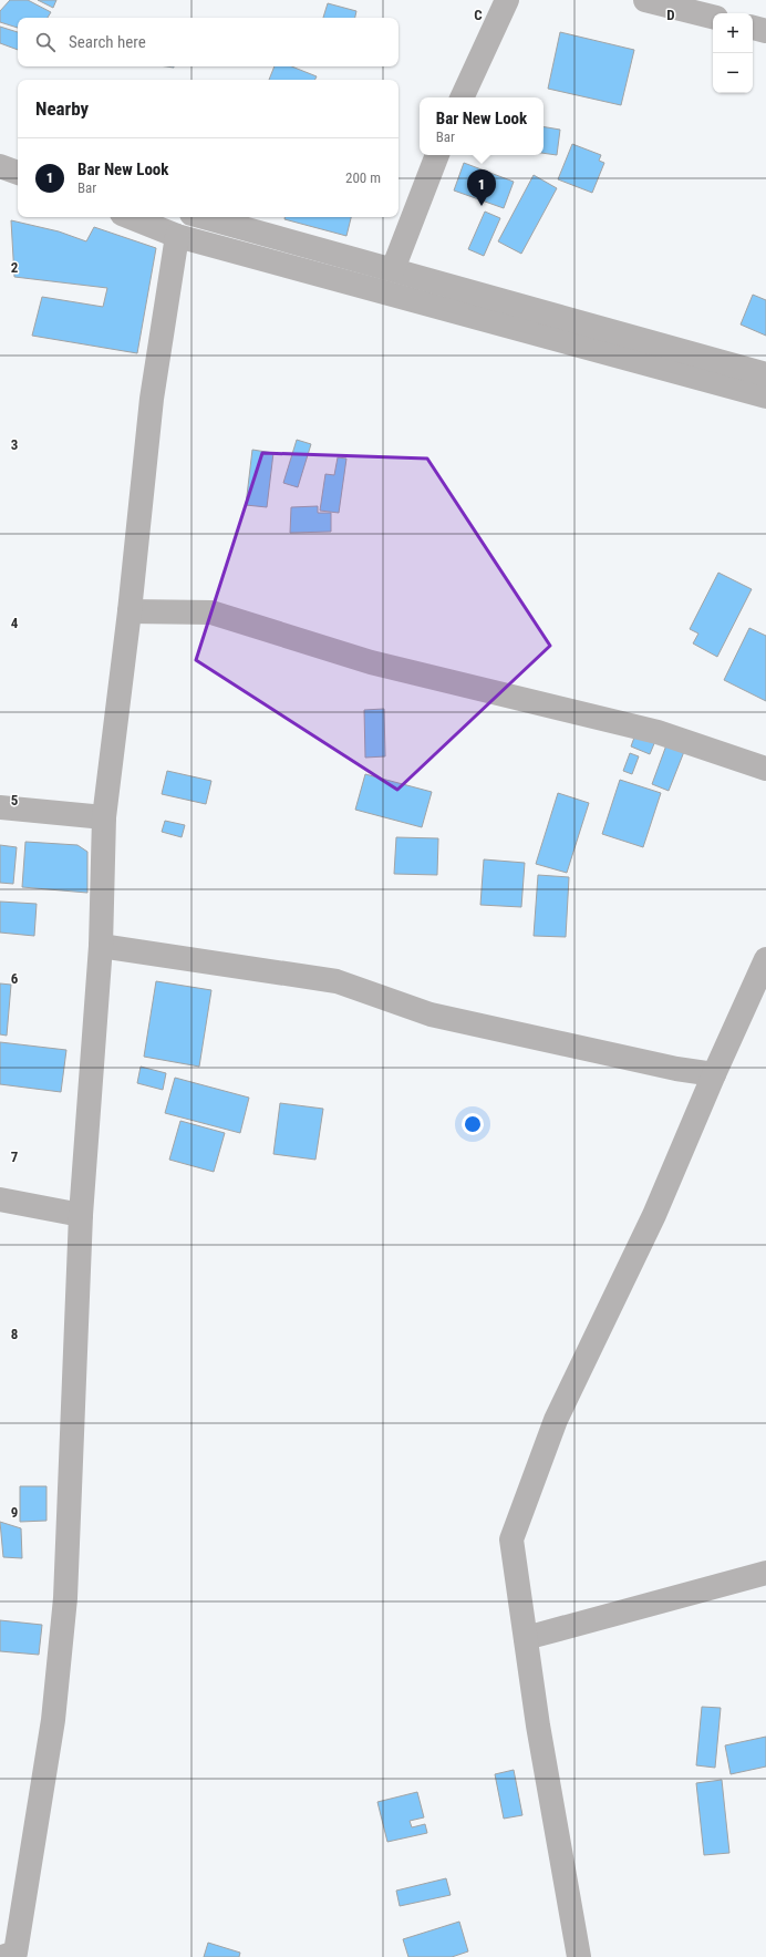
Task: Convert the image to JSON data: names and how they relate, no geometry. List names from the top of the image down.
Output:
{
  "page": {
    "map_buttons": ["+", "−"],
    "search": "Search here",
    "heading": "Nearby",
    "popup": ["Bar New Look", "Bar"],
    "list": [
      {
        "mark": "1",
        "name": "Bar New Look",
        "note": "Bar",
        "value": "200 m"
      }
    ],
    "pins": "1"
  },
  "grid": {
    "columns": ["C", "D"],
    "rows": [
      "2",
      "3",
      "4",
      "5",
      "6",
      "7",
      "8",
      "9"
    ]
  }
}
